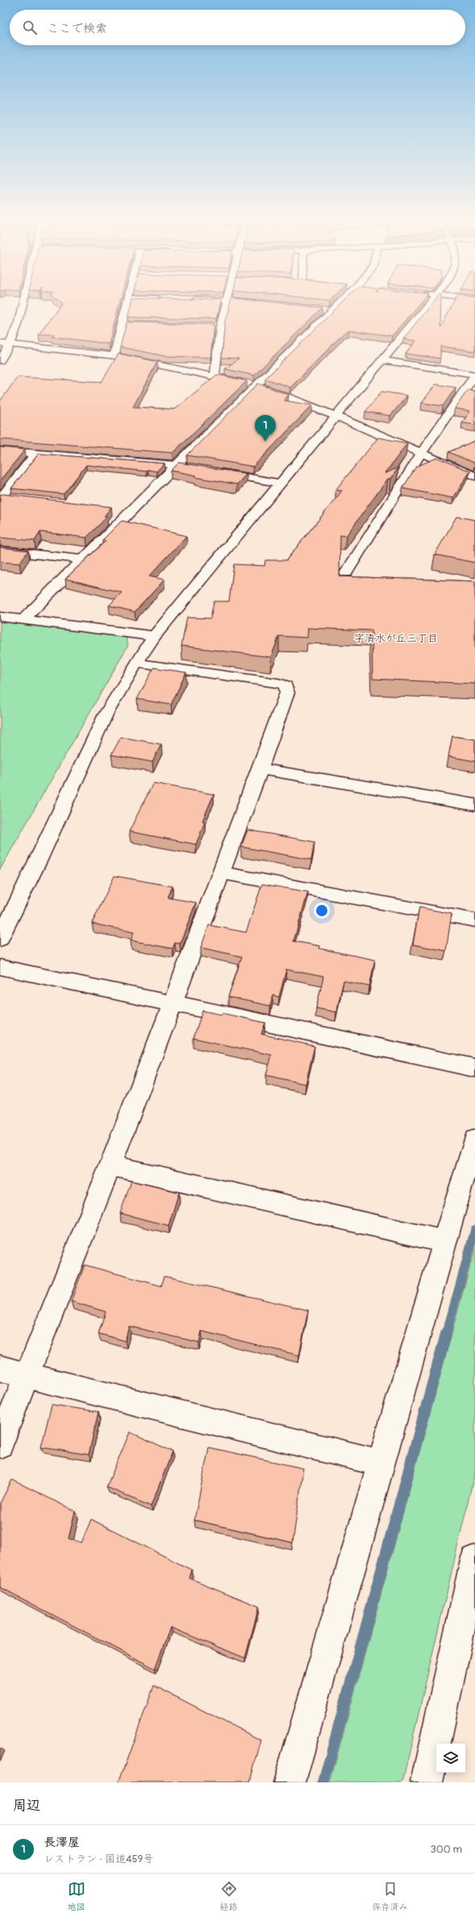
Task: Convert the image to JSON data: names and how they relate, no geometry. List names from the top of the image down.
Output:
{
  "districts": ["字清水が丘三丁目"],
  "page": {
    "search": "ここで検索",
    "pins": "1",
    "heading": "周辺",
    "list": [
      {
        "mark": "1",
        "name": "長澤屋",
        "note": "レストラン · 国道459号",
        "value": "300 m"
      }
    ],
    "nav": ["地図", "経路", "保存済み"]
  }
}
